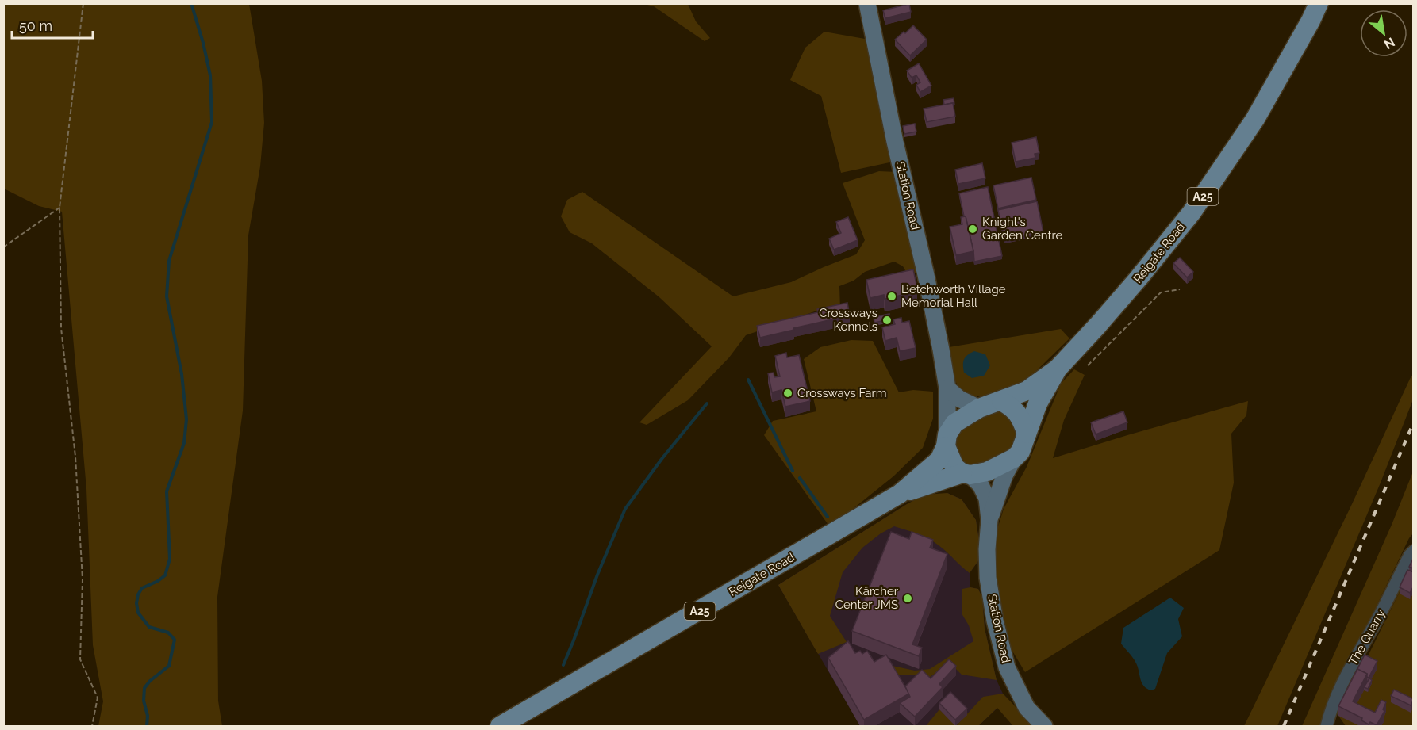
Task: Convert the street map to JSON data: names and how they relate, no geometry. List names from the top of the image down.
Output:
{
  "streets": {
    "main road": ["A25", "Reigate Road"],
    "street": ["Station Road", "The Quarry"]
  },
  "crossings": [
    ["Station Road", "Reigate Road"]
  ],
  "places": [
    "Knight's Garden Centre",
    "Betchworth Village Memorial Hall",
    "Crossways Kennels",
    "Crossways Farm",
    "Kärcher Center JMS"
  ],
  "scale_bar": "50 m",
  "north": "bottom right"
}
